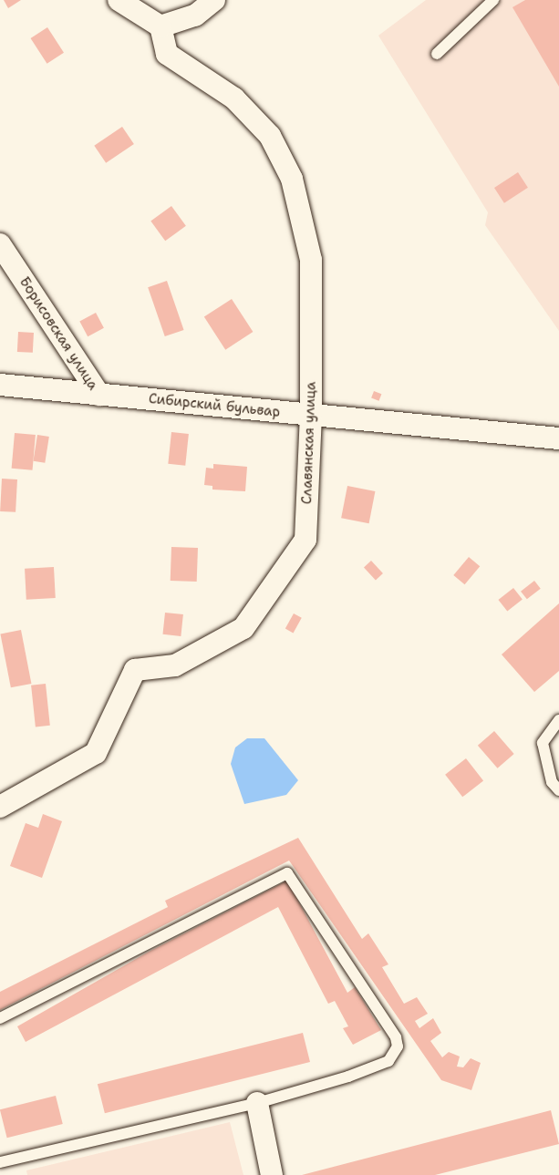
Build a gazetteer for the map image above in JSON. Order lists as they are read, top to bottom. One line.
{"streets":{"street":["Борисовская улица","Сибирский бульвар","Славянская улица"]},"crossings":[["Борисовская улица","Сибирский бульвар"],["Сибирский бульвар","Славянская улица"]]}
